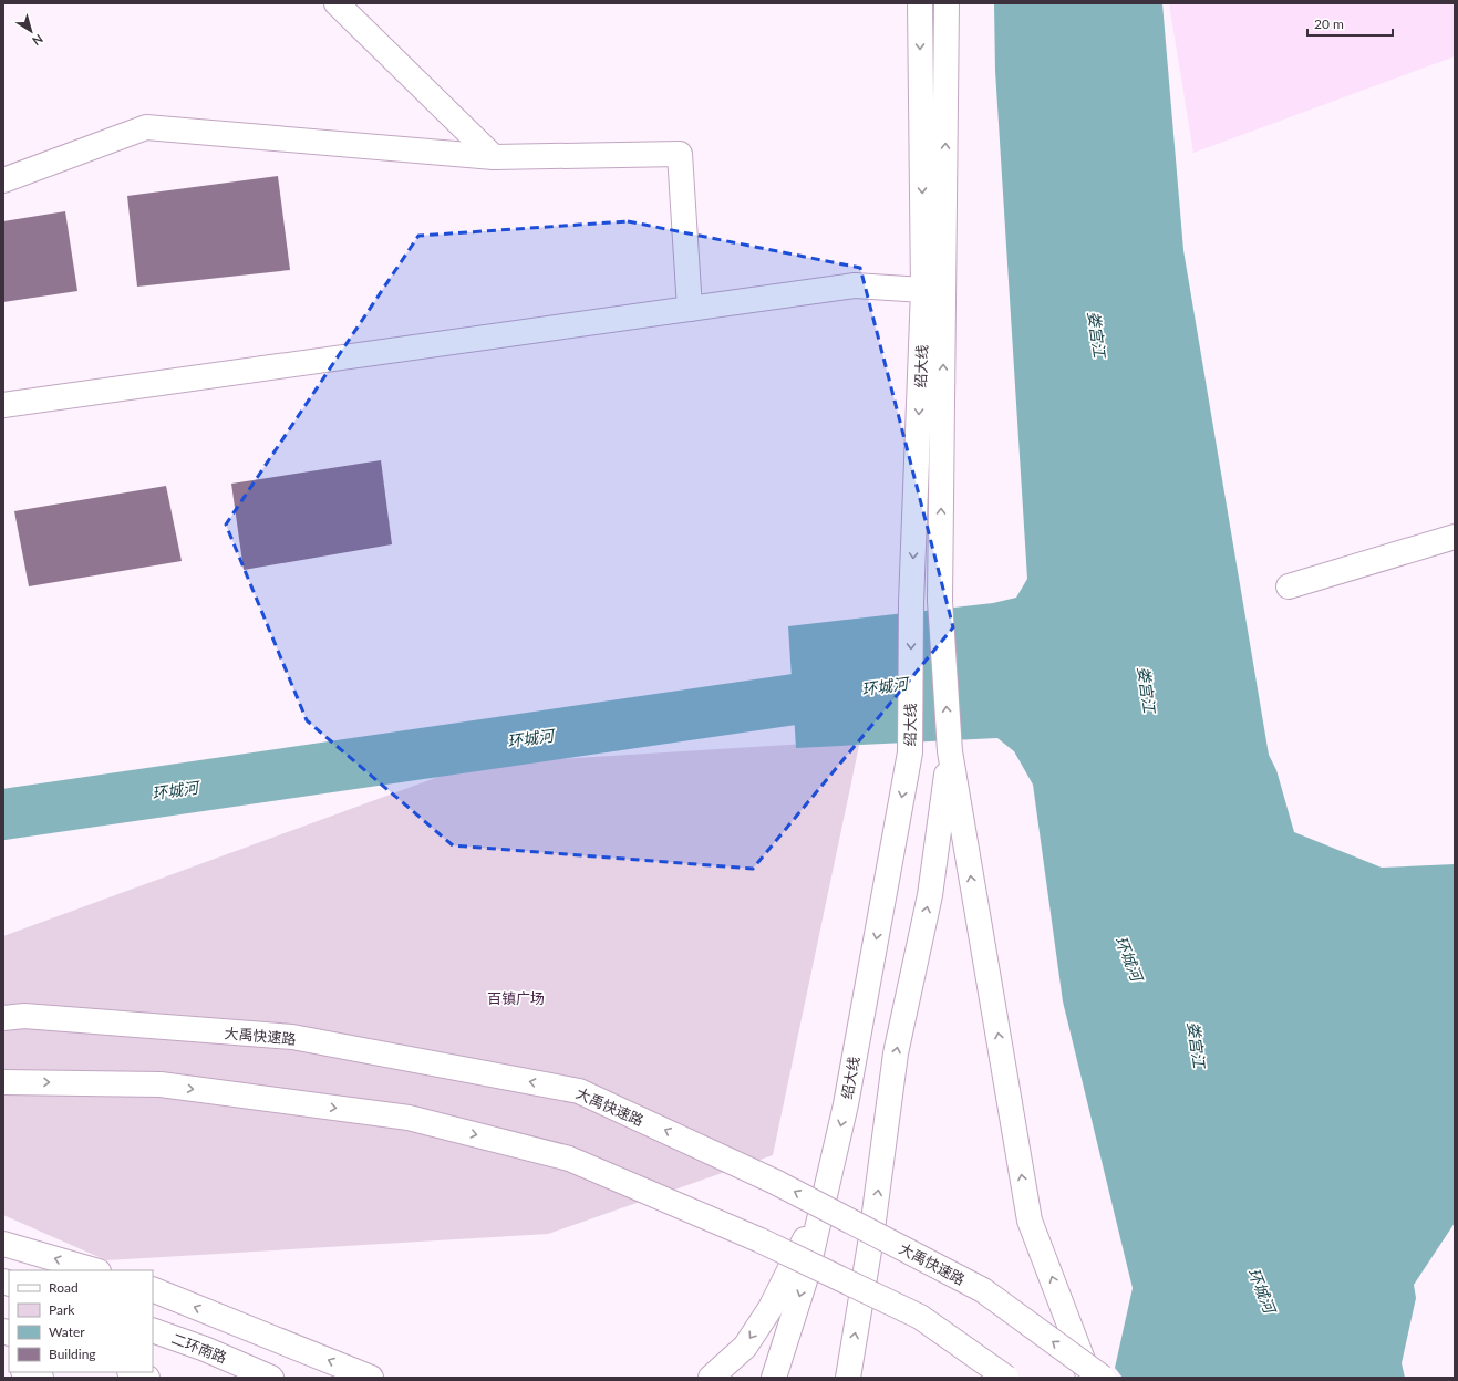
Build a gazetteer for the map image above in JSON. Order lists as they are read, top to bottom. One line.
{"streets":{"main road":["绍大线","大禹快速路","二环南路"]},"water":["娄宫江","环城河"],"parks":["百镇广场"],"legend":["Road","Park","Water","Building"],"scale_bar":"20 m","north":"bottom right"}
